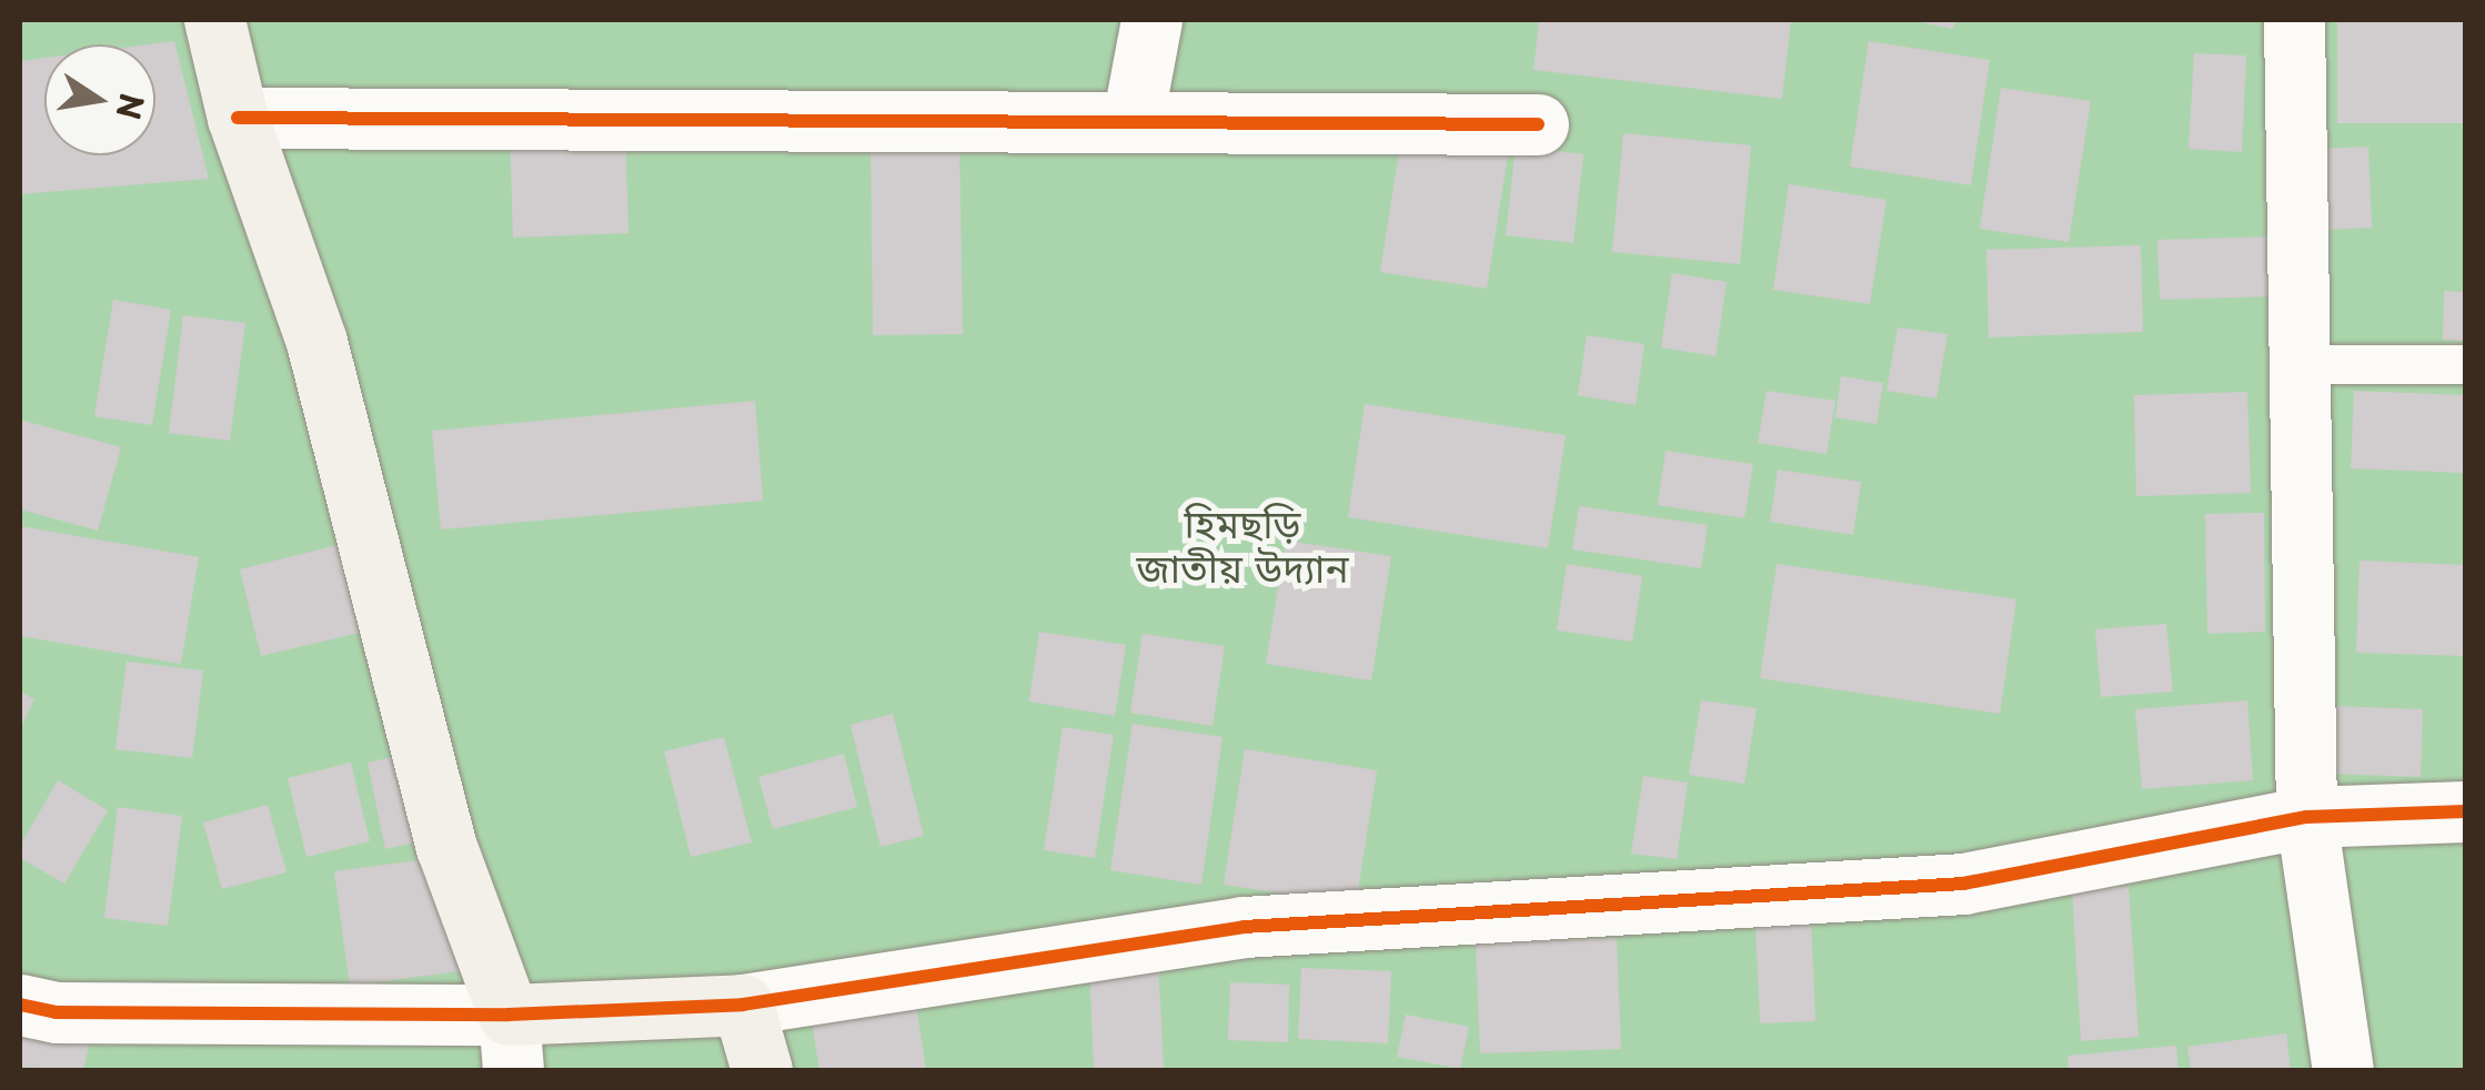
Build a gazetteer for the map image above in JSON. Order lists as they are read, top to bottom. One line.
{"parks":["হিমছড়ি জাতীয় উদ্যান"],"north":"right"}
